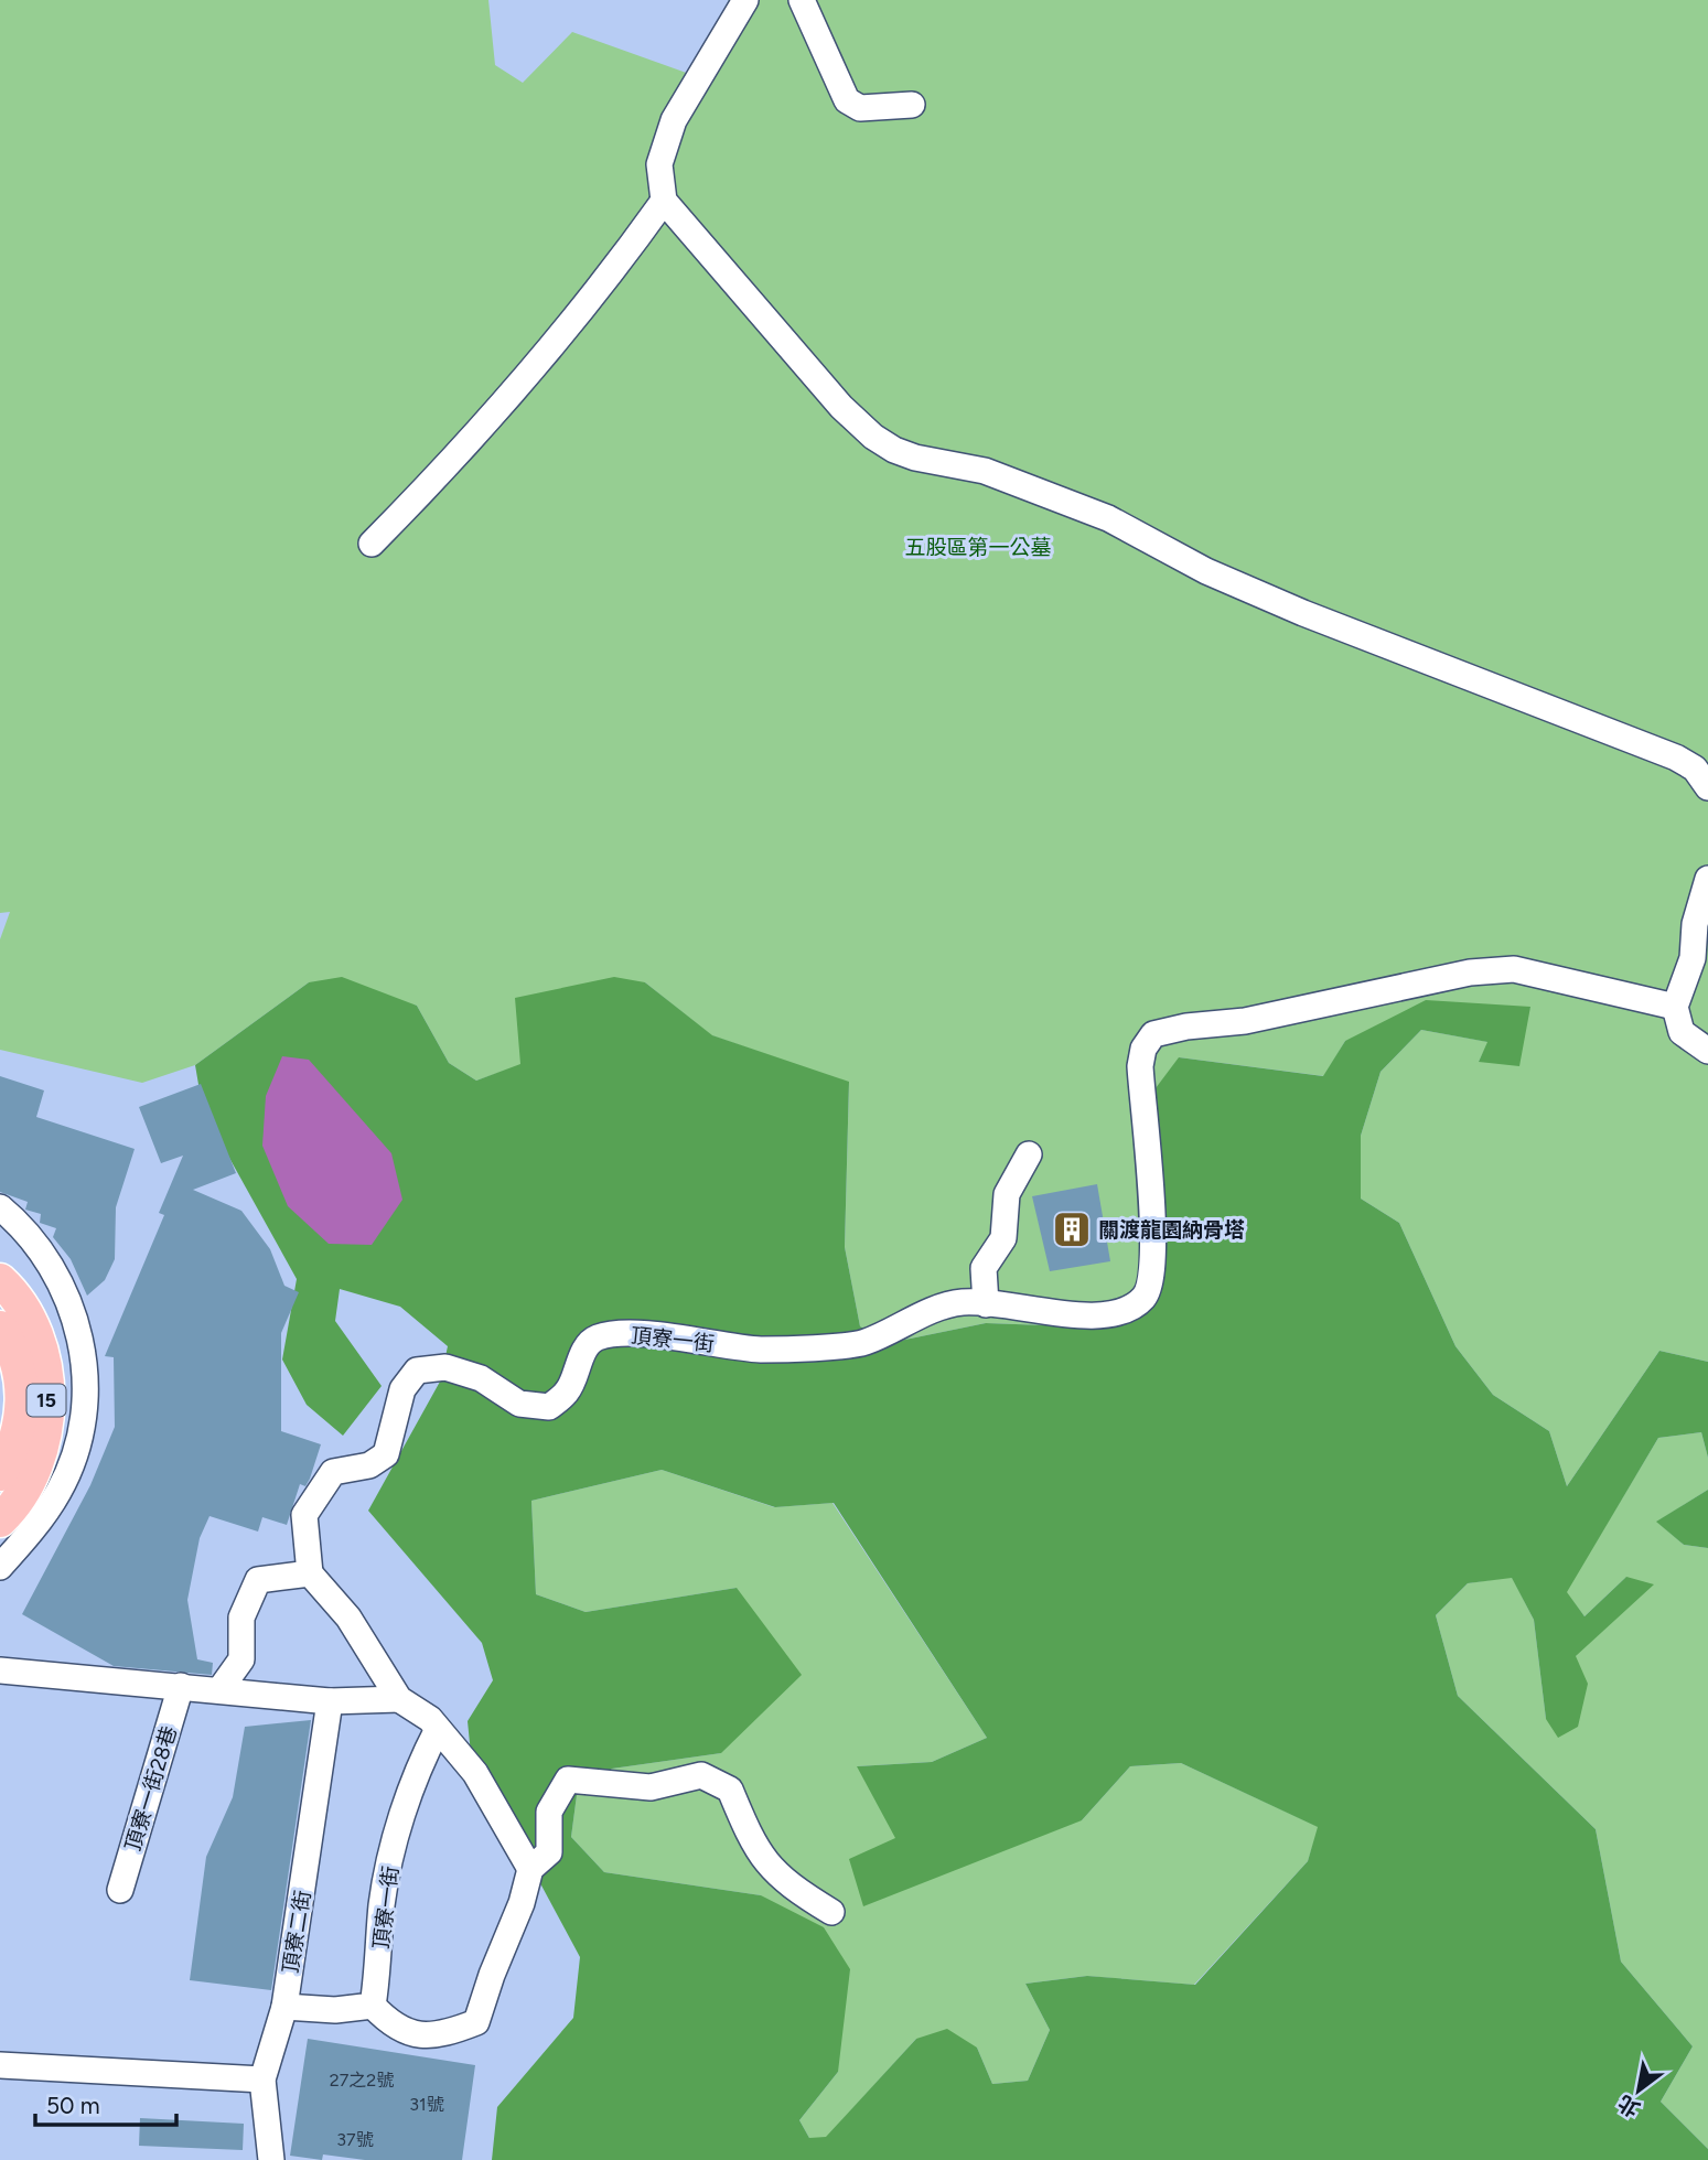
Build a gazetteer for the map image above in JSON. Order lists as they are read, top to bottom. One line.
{"streets":{"main road":["15"],"street":["頂寮一街","頂寮一街28巷","頂寮二街"]},"parks":["五股區第一公墓"],"places":{"building":["關渡龍園納骨塔"]},"house_numbers":["27之2號","31號","37號"],"scale_bar":"50 m","north":"bottom left"}
